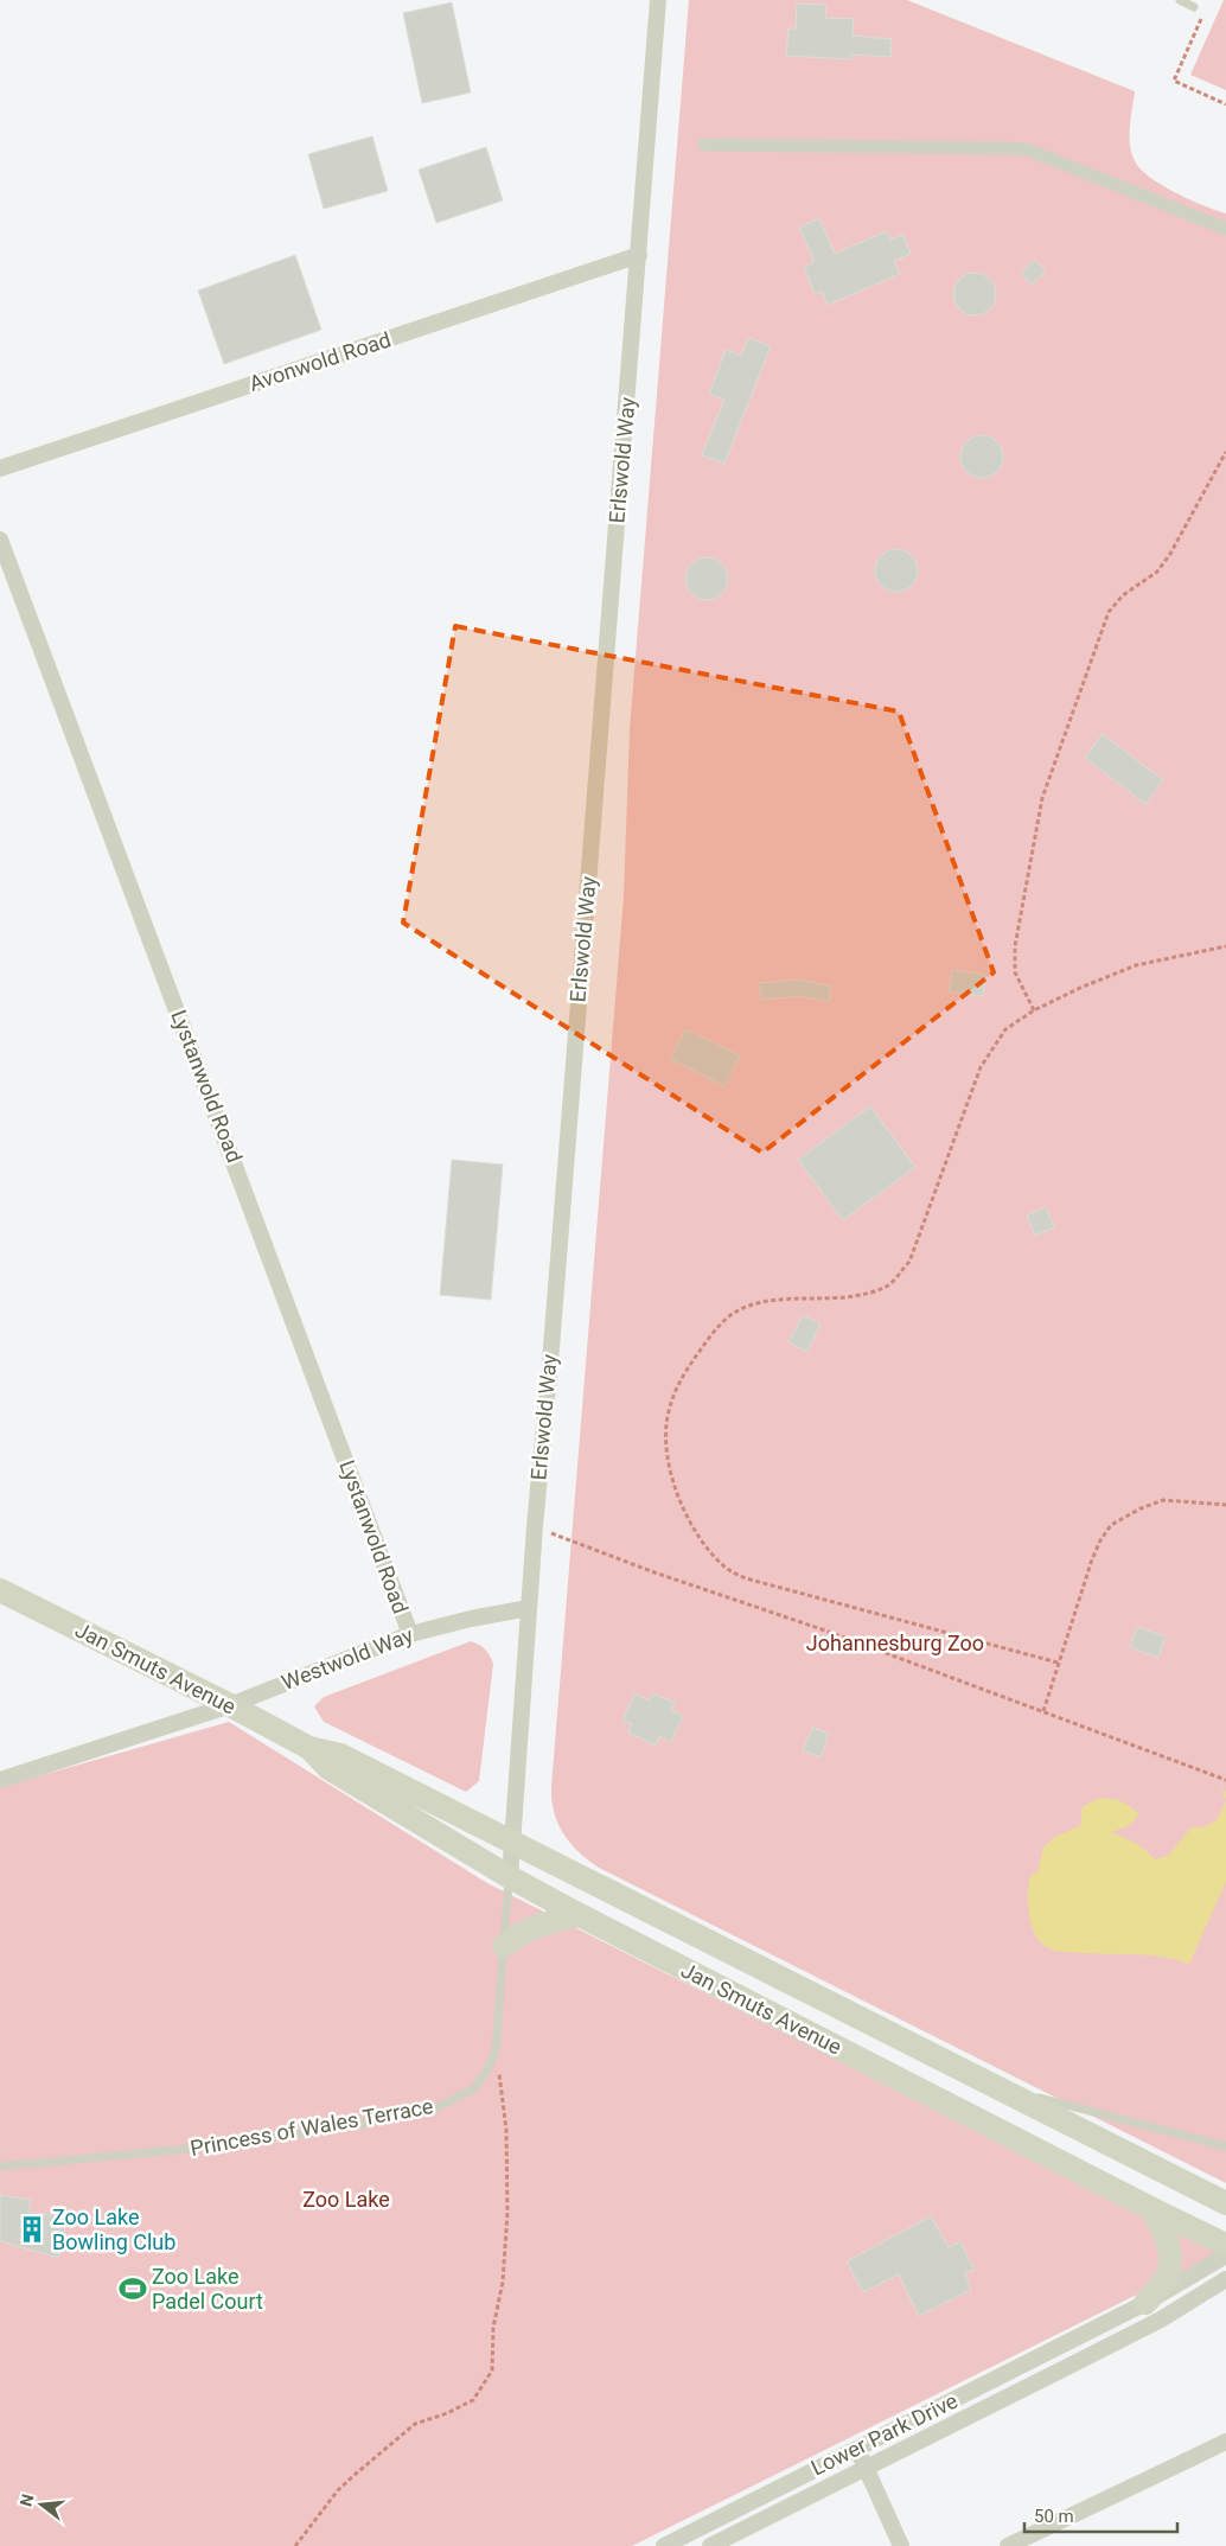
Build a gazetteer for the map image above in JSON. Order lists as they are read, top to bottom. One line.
{"streets":{"main road":["Jan Smuts Avenue"],"street":["Avonwold Road","Erlswold Way","Lystanwold Road","Westwold Way","Lower Park Drive"],"lane":["Princess of Wales Terrace"]},"crossings":[["Avonwold Road","Erlswold Way"],["Erlswold Way","Westwold Way"],["Erlswold Way","Jan Smuts Avenue"],["Erlswold Way","Princess of Wales Terrace"],["Lystanwold Road","Westwold Way"],["Westwold Way","Jan Smuts Avenue"],["Jan Smuts Avenue","Princess of Wales Terrace"]],"parks":["Johannesburg Zoo","Zoo Lake"],"places":{"building":["Zoo Lake Bowling Club"],"sports":["Zoo Lake Padel Court"]},"scale_bar":"50 m","north":"left"}
